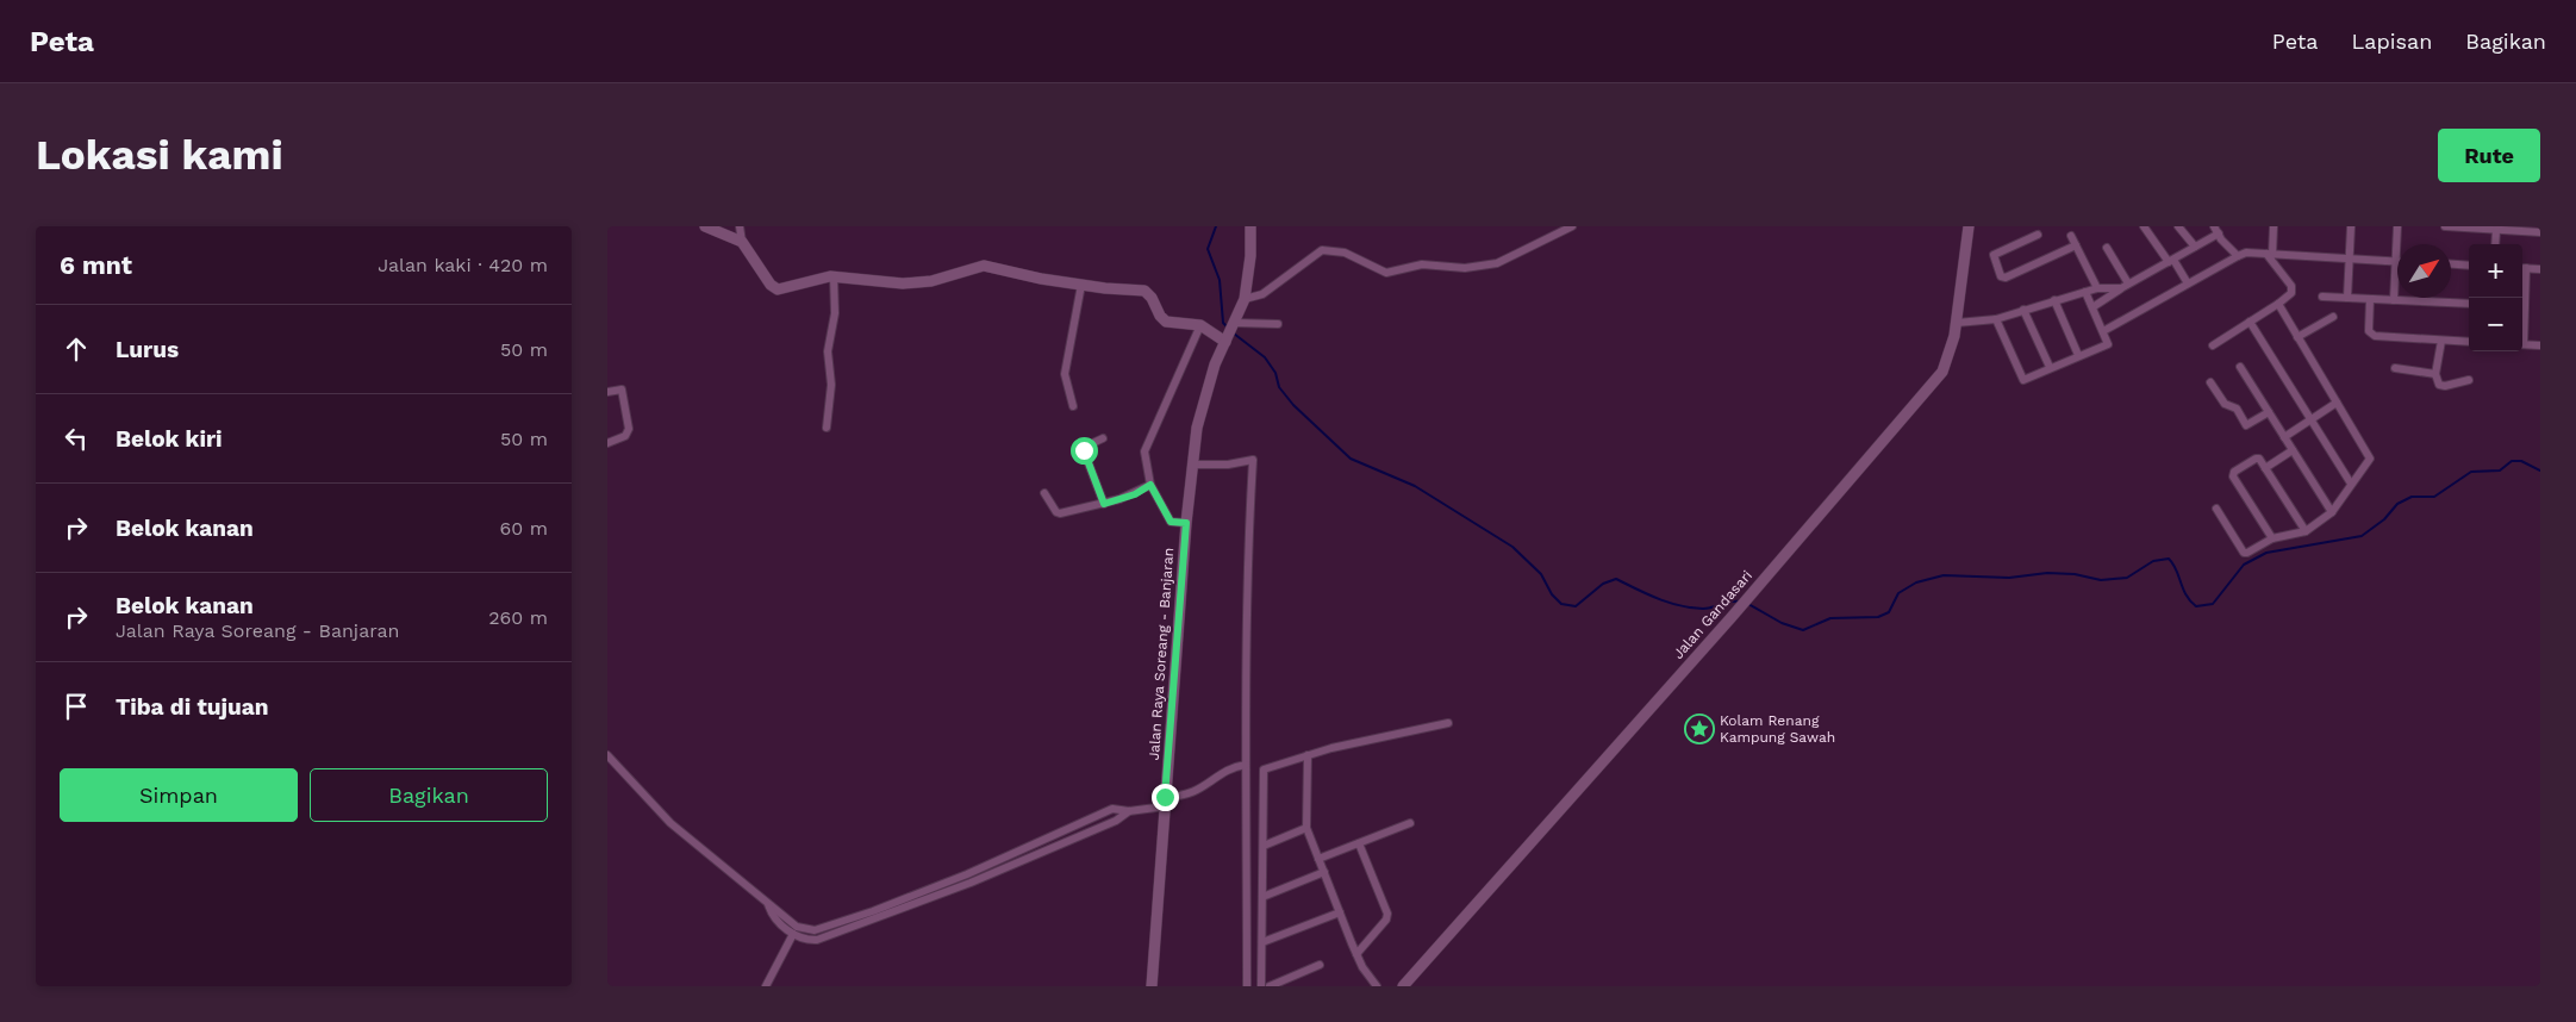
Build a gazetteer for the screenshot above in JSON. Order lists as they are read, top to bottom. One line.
{"streets":{"street":["Jalan Gandasari","Jalan Raya Soreang - Banjaran"]},"places":{"place":["Kolam Renang Kampung Sawah"]},"north":"top right","page":{"header":"Peta","nav":["Peta","Lapisan","Bagikan"],"buttons":["Rute",["Simpan","Bagikan"]],"title":"Lokasi kami","heading":["6 mnt","Jalan kaki · 420 m"],"map_buttons":["+","−"],"list":[["Lurus","50 m"],["Belok kiri","50 m"],["Belok kanan","60 m"],["Belok kanan","Jalan Raya Soreang - Banjaran","260 m"],"Tiba di tujuan"]}}
